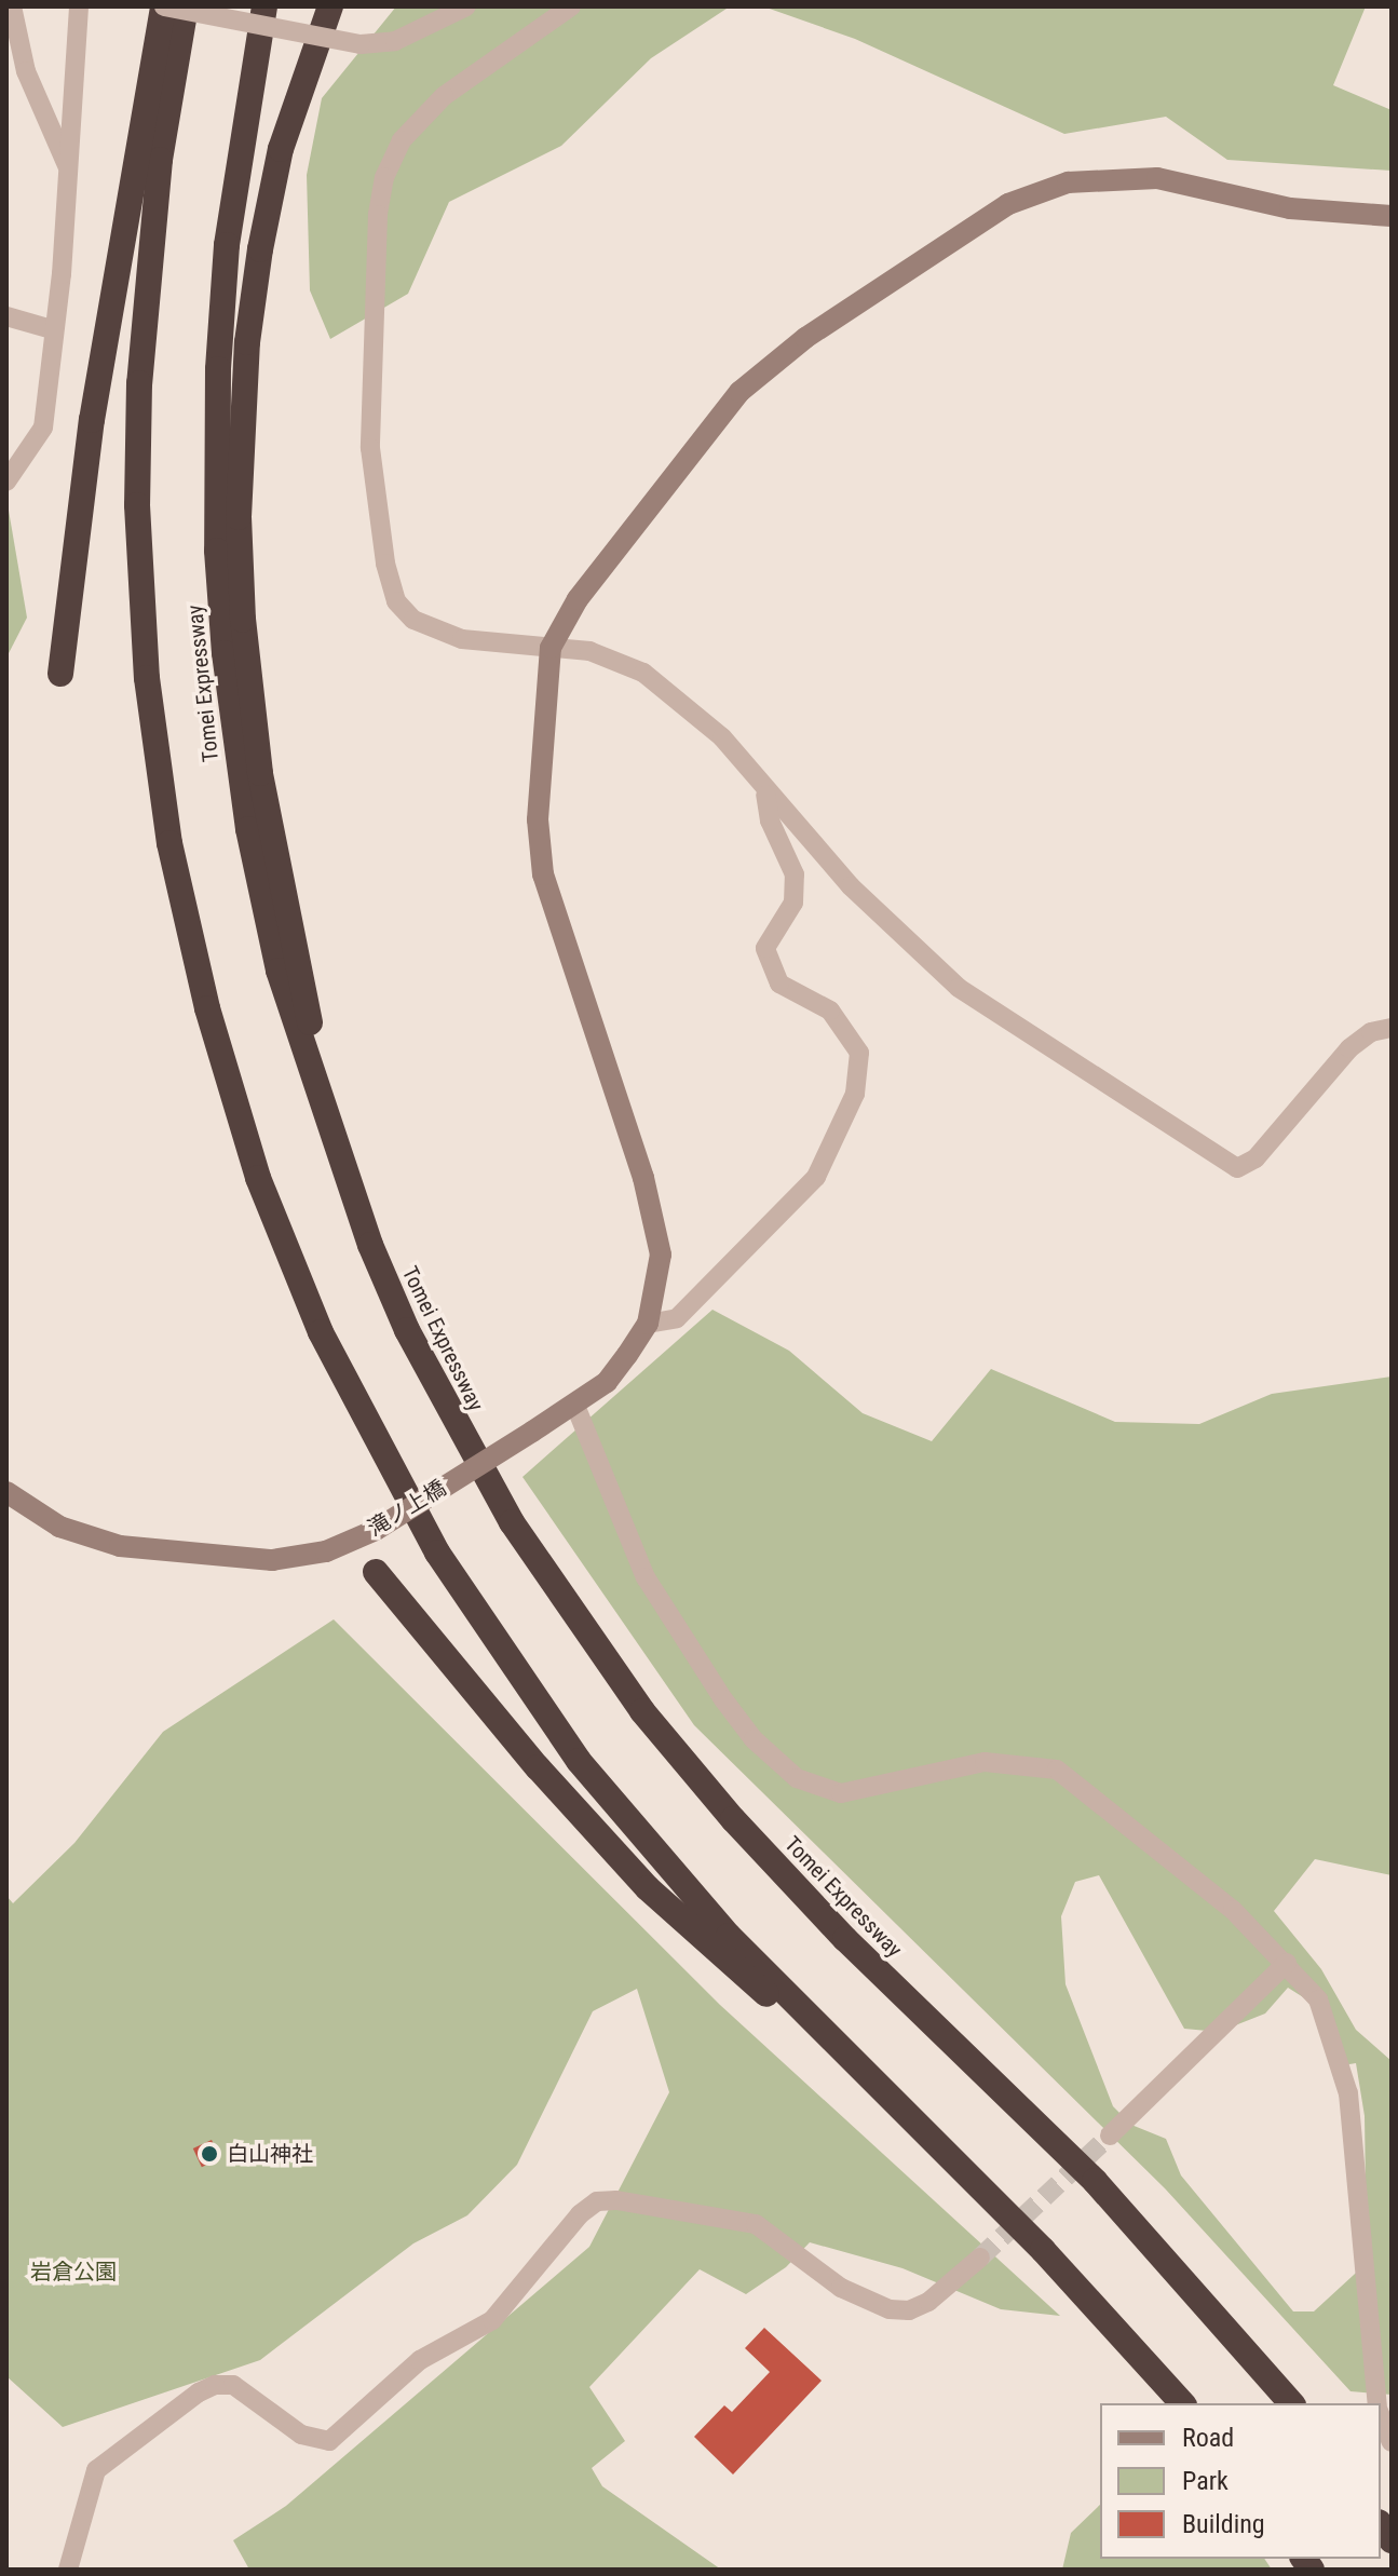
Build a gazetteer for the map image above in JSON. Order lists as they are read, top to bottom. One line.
{"streets":{"highway":["Tomei Expressway"],"street":["滝ノ上橋"]},"parks":["岩倉公園"],"places":["白山神社"],"legend":["Road","Park","Building"]}
